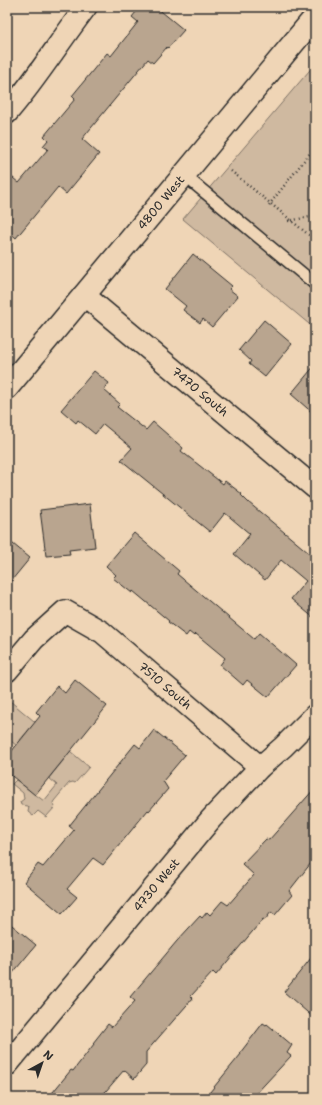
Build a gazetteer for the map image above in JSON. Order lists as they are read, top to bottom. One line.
{"streets":{"main road":["4800 West"],"street":["7470 South","7510 South","4730 West"]},"crossings":[["4800 West","7470 South"],["7510 South","4730 West"]],"north":"top right"}
